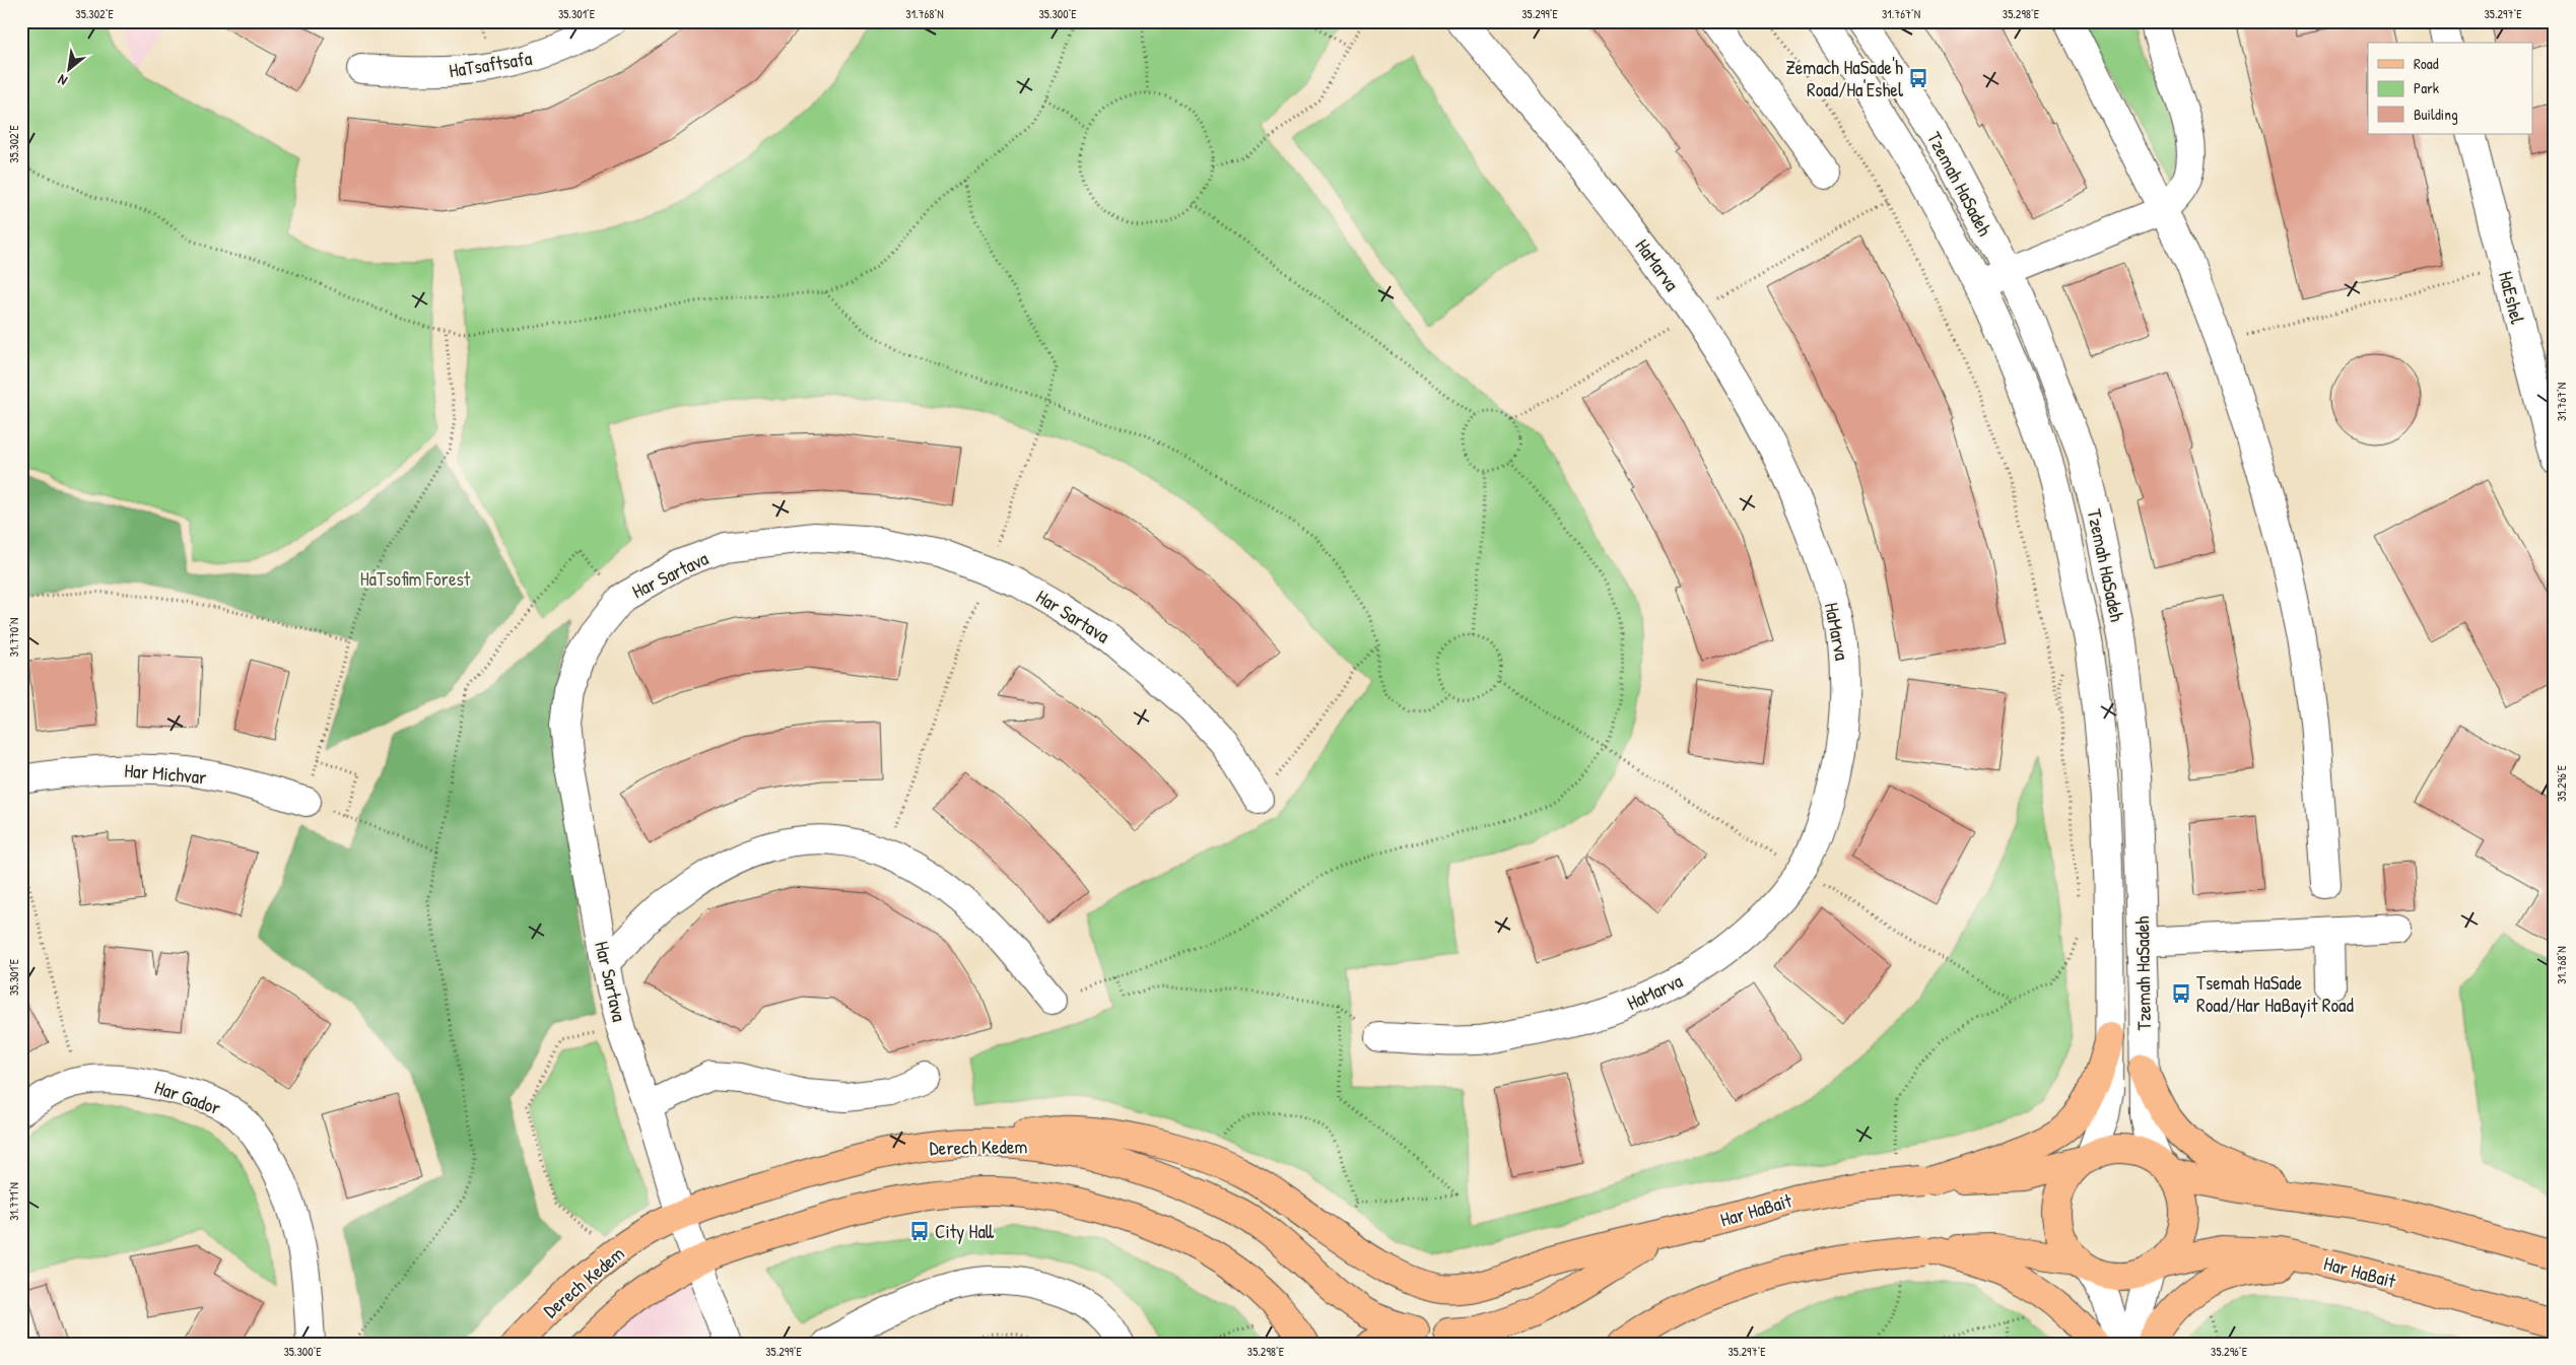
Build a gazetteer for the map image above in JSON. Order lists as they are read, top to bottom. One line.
{"streets":{"main road":["Derech Kedem","Har HaBait"],"street":["HaTsaftsafa","Tzemah HaSadeh","HaMarva","HaEshel","Har Sartava","Har Michvar","Har Gador"]},"crossings":[["Tzemah HaSadeh","Har HaBait"],["Har Sartava","Derech Kedem"]],"parks":["HaTsofim Forest"],"places":{"bus stop":["Zemach HaSade'h Road/Ha'Eshel","Tsemah HaSade Road/Har HaBayit Road","City Hall"]},"legend":["Road","Park","Building"],"north":"bottom left","coordinates":["35.302°E","35.301°E","31.768°N","35.300°E","35.299°E","31.767°N","35.298°E","35.297°E","31.770°N","35.296°E","31.771°N"]}
